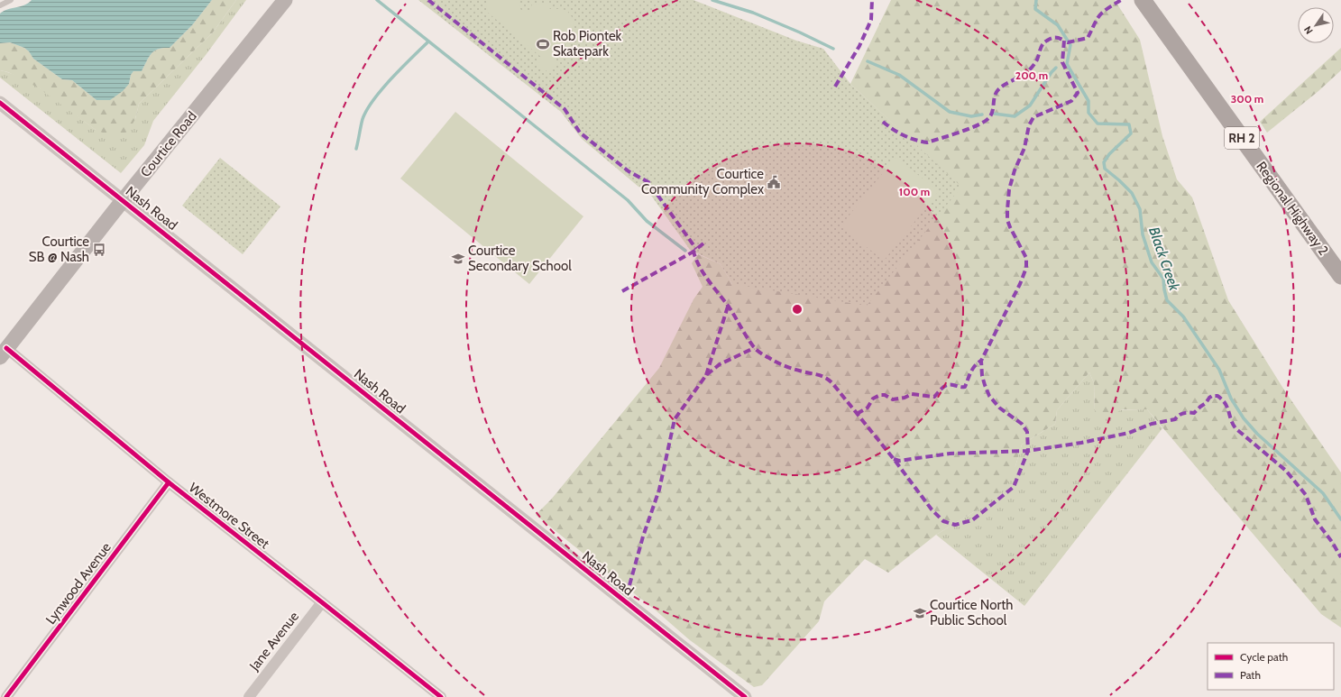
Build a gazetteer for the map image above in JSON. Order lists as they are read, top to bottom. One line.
{"streets":{"main road":["RH 2","Courtice Road","Regional Highway 2"],"street":["Nash Road","Westmore Street","Lynwood Avenue","Jane Avenue"]},"crossings":[["Courtice Road","Nash Road"],["Courtice Road","Westmore Street"],["Westmore Street","Lynwood Avenue"],["Westmore Street","Jane Avenue"]],"water":["Black Creek"],"places":{"sports":["Rob Piontek Skatepark"],"public building":["Courtice Community Complex"],"bus stop":["Courtice SB @ Nash"],"school or university":["Courtice Secondary School","Courtice North Public School"]},"legend":["Cycle path","Path"],"north":"bottom left","rings":["200 m","300 m","100 m"]}
